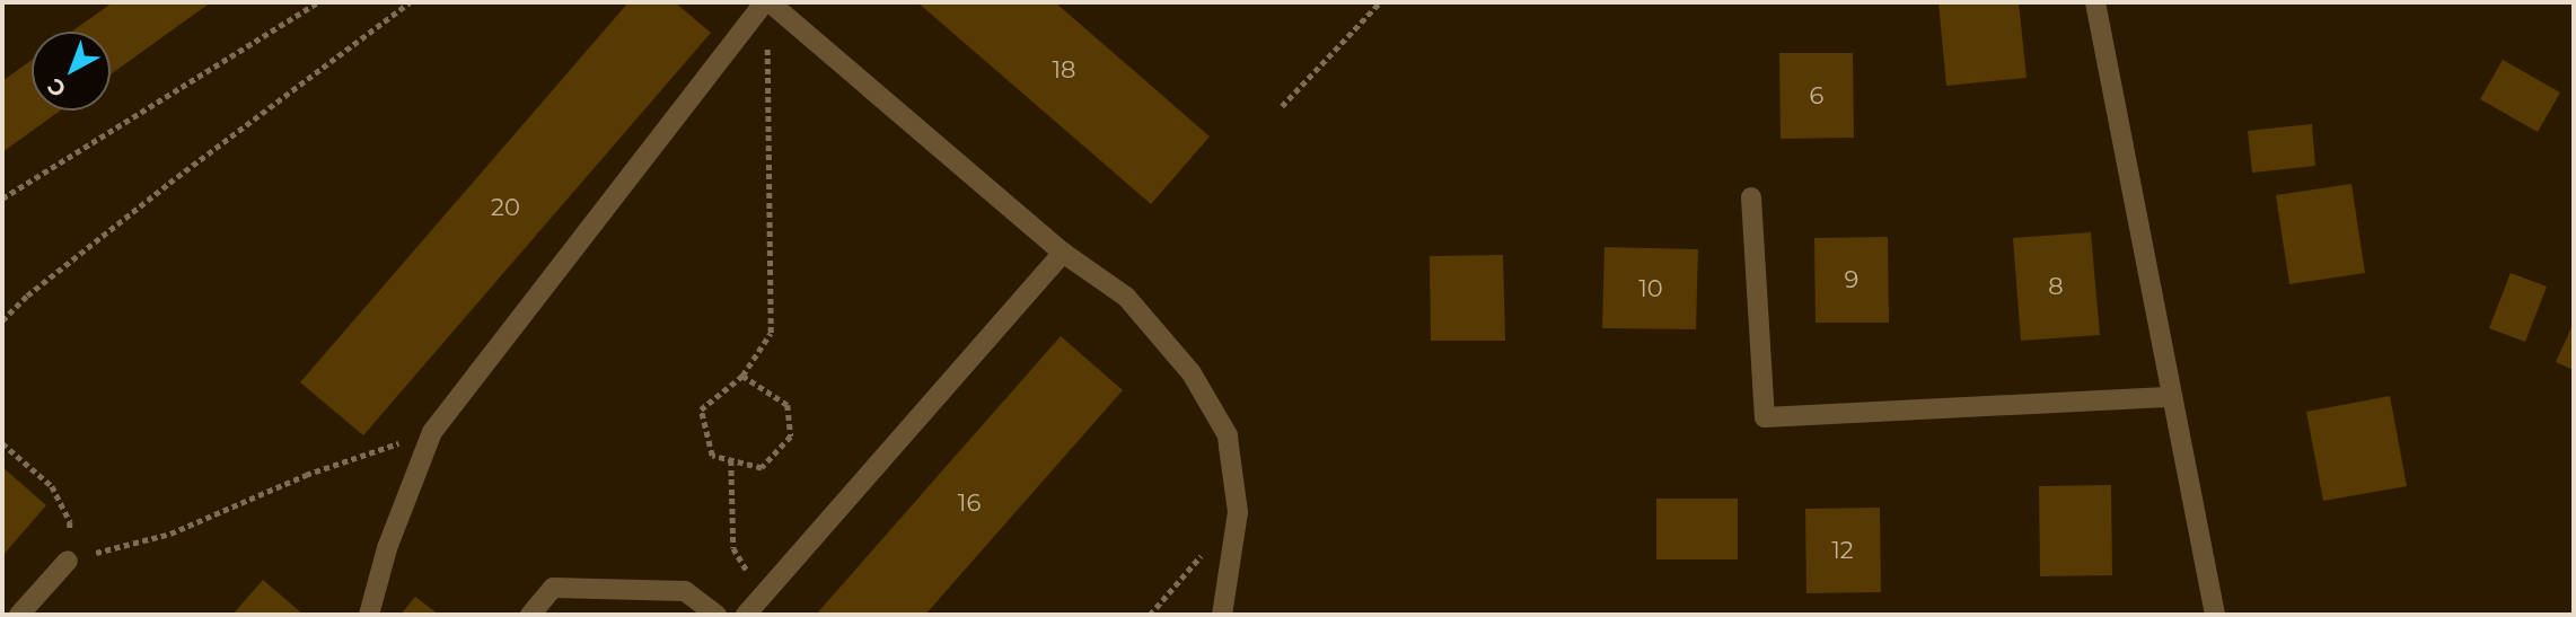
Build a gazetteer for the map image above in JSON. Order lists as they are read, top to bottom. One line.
{"house_numbers":["18","6","20","9","8","10","16","12"],"north":"bottom left"}
